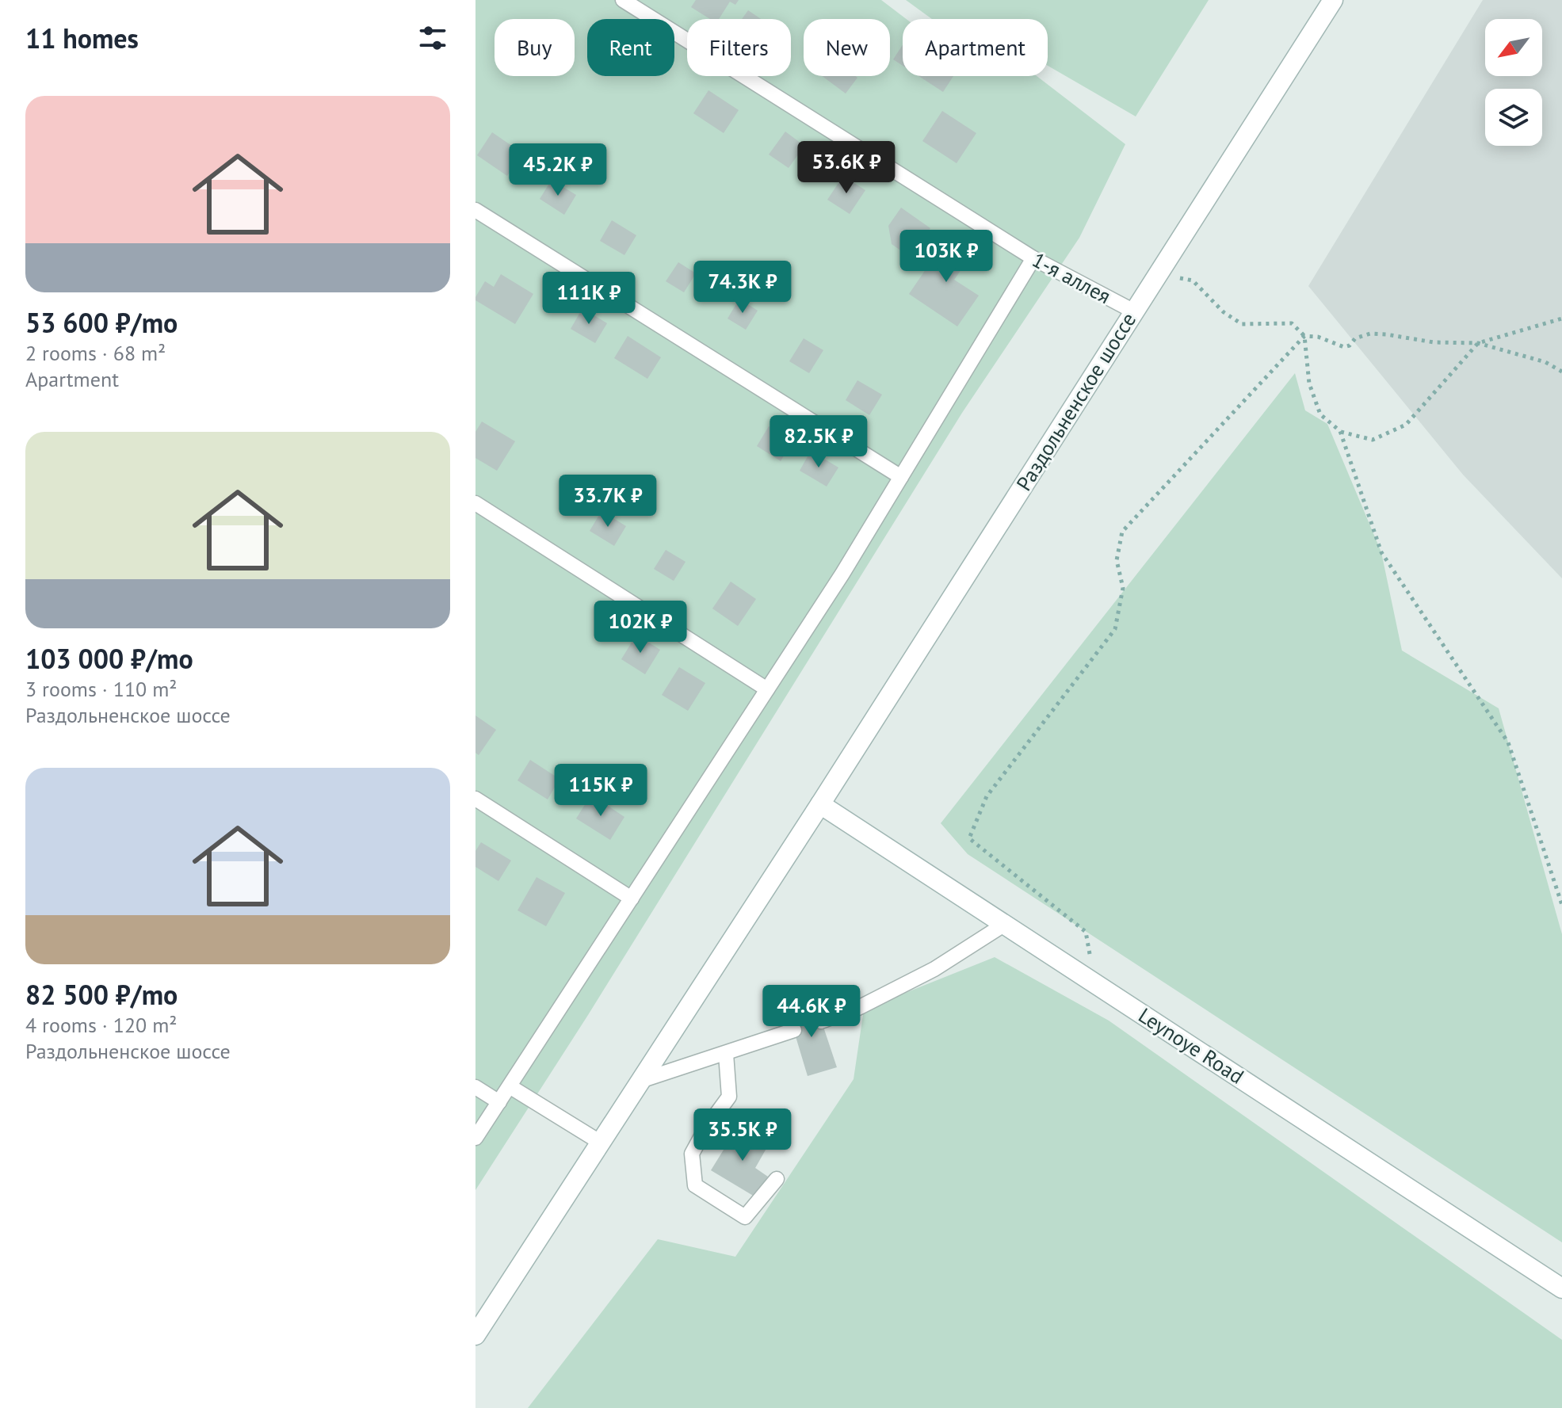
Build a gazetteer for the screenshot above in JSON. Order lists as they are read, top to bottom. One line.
{"streets":{"main road":["Раздольненское шоссе","Leynoye Road"],"lane":["1-я аллея"]},"crossings":[["1-я аллея","Раздольненское шоссе"],["Раздольненское шоссе","Leynoye Road"]],"north":"bottom left","page":{"heading":"11 homes","chip":["Buy","Rent","Filters","New","Apartment"],"list":[{"name":"53 600 ₽/mo","note":"2 rooms · 68 m² · Apartment"},{"name":"103 000 ₽/mo","note":"3 rooms · 110 m² · Раздольненское шоссе"},{"name":"82 500 ₽/mo","note":"4 rooms · 120 m² · Раздольненское шоссе"}],"price":["53.6K ₽","45.2K ₽","103K ₽","74.3K ₽","111K ₽","82.5K ₽","33.7K ₽","102K ₽","115K ₽","44.6K ₽","35.5K ₽"]}}
